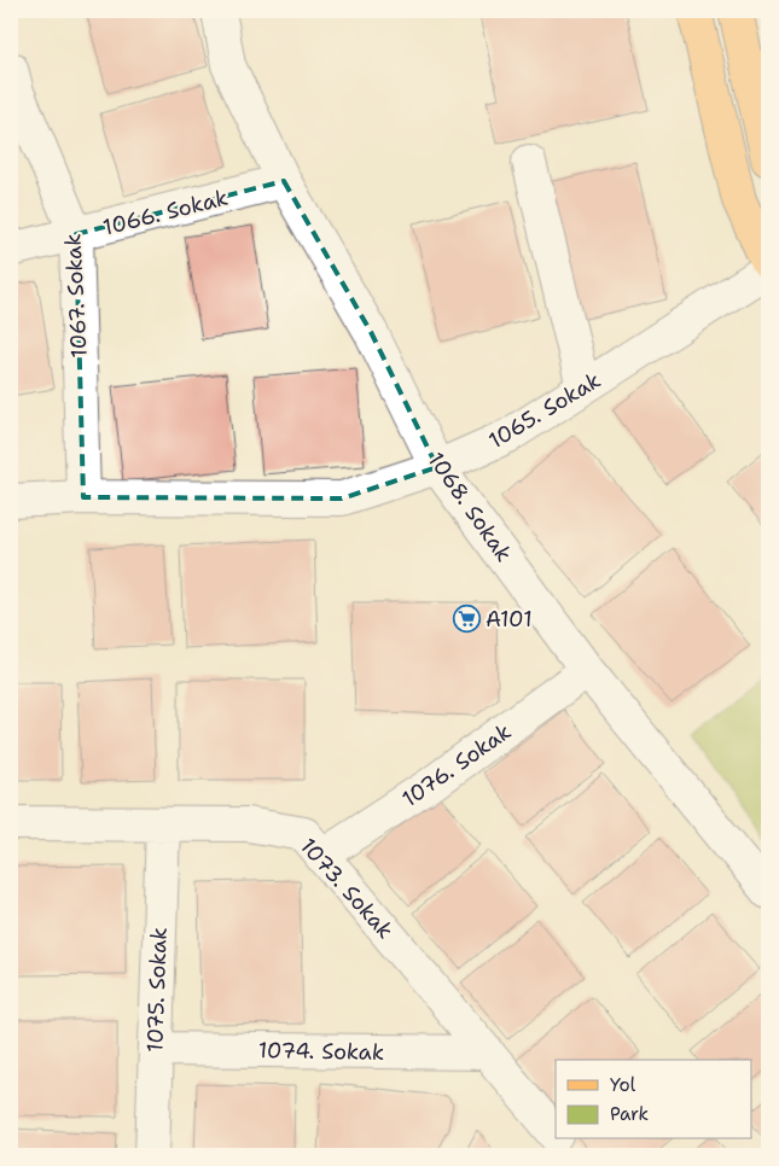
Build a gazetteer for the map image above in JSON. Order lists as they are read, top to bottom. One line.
{"streets":{"street":["1066. Sokak","1067. Sokak","1065. Sokak","1068. Sokak","1076. Sokak","1073. Sokak","1075. Sokak","1074. Sokak"]},"crossings":[["1066. Sokak","1067. Sokak"],["1066. Sokak","1068. Sokak"],["1067. Sokak","1065. Sokak"],["1065. Sokak","1068. Sokak"],["1068. Sokak","1076. Sokak"],["1076. Sokak","1073. Sokak"],["1073. Sokak","1075. Sokak"],["1073. Sokak","1074. Sokak"],["1075. Sokak","1074. Sokak"]],"places":{"supermarket":["A101"]},"legend":["Yol","Park"]}
